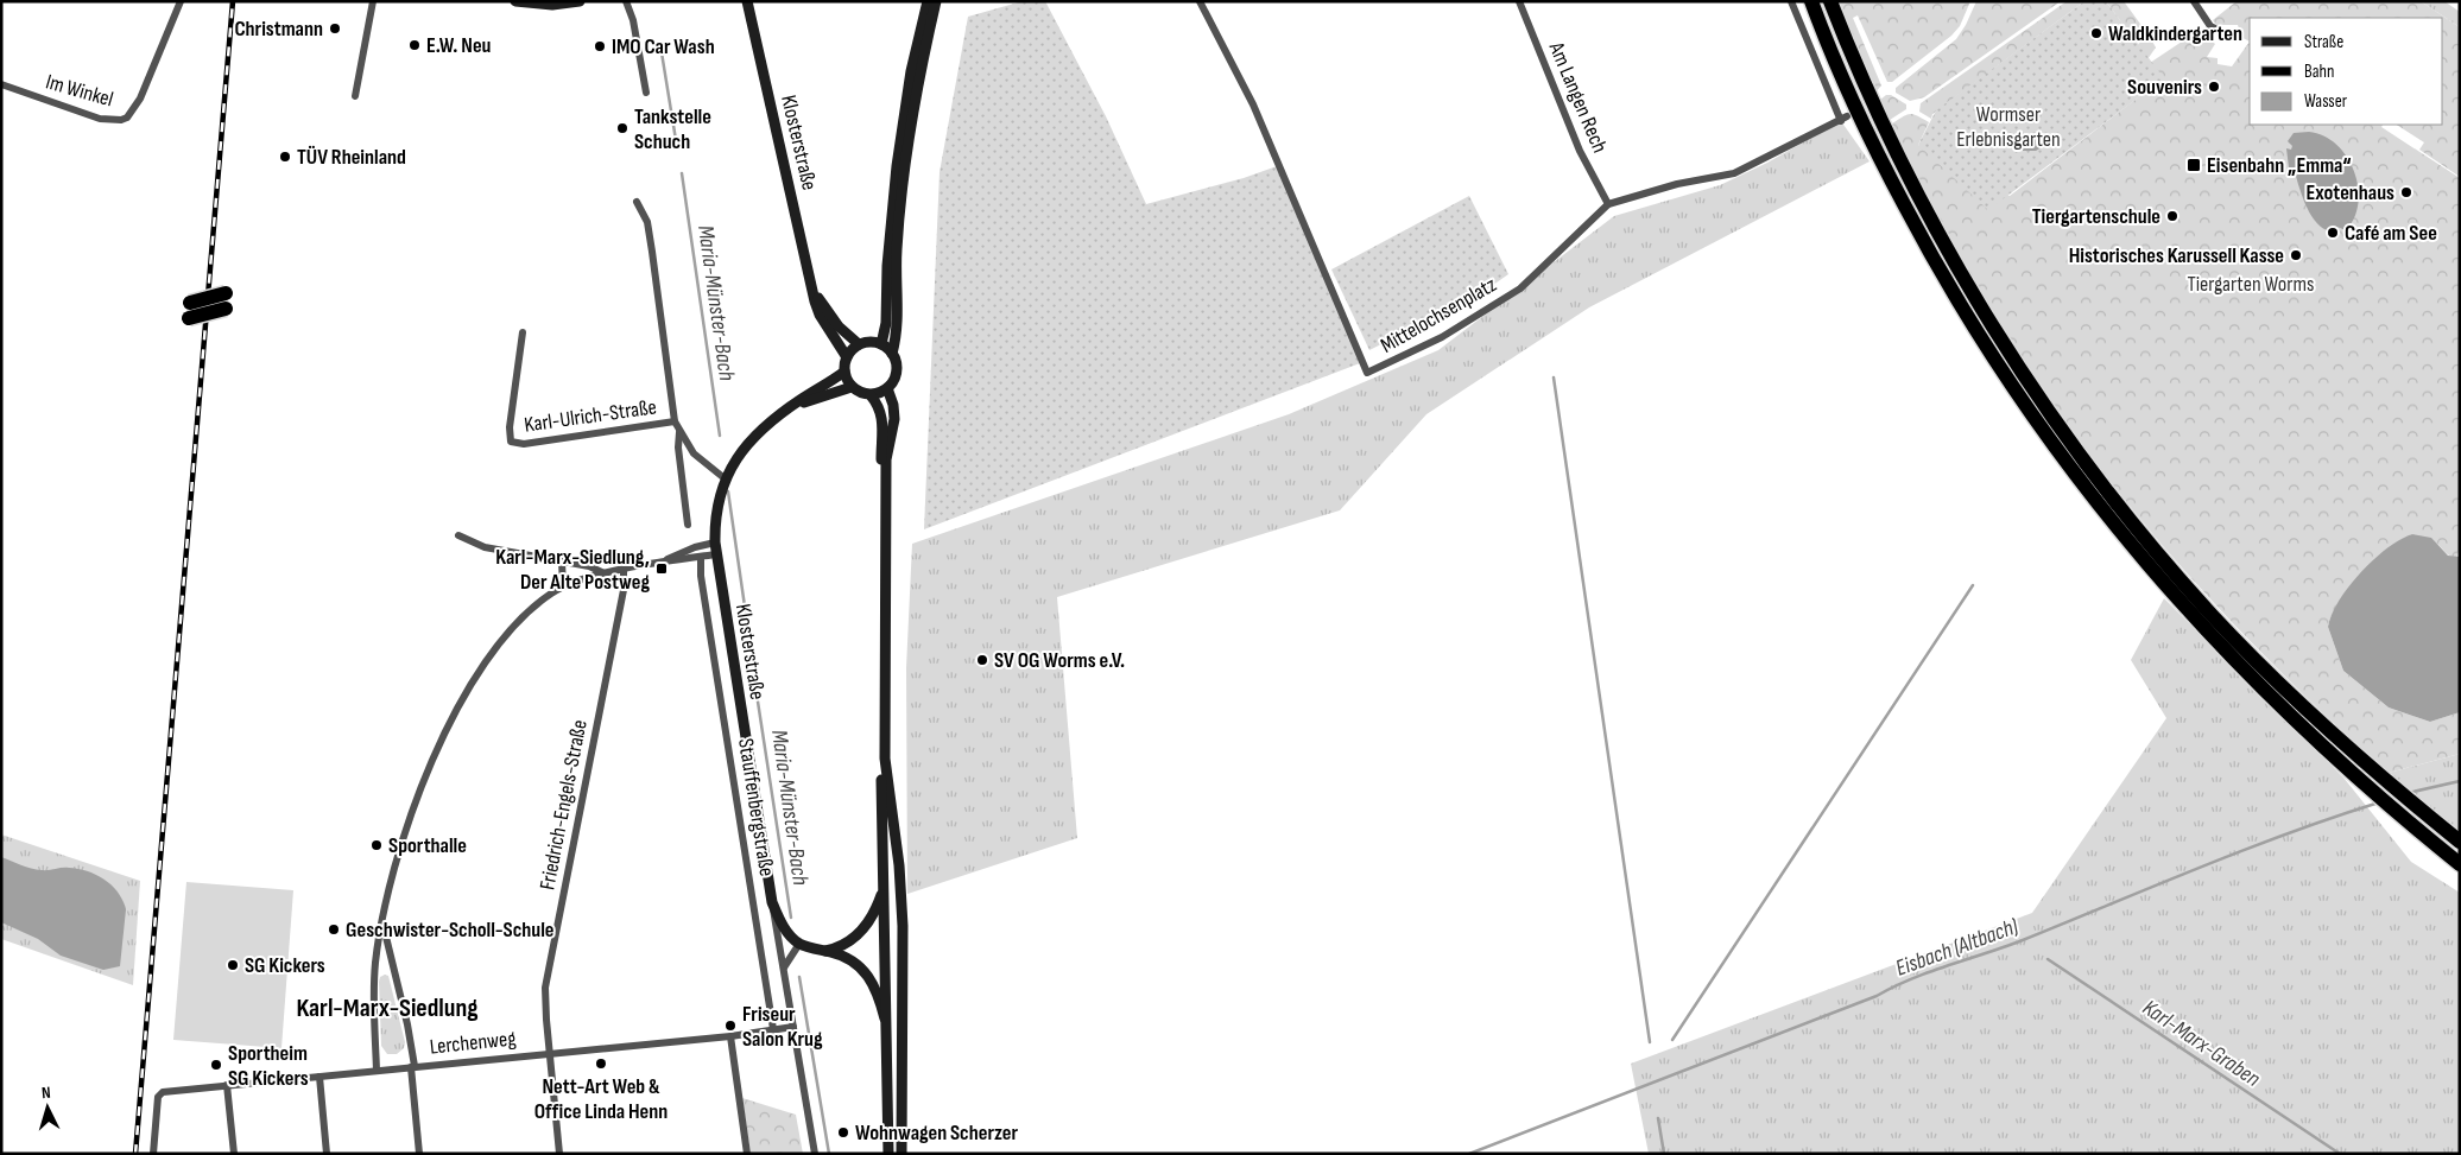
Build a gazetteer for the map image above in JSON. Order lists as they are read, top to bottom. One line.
{"streets":{"main road":["Klosterstraße"],"street":["Im Winkel","Am Langen Rech","Mittelochsenplatz","Karl-Ulrich-Straße","Friedrich-Engels-Straße","Stauffenbergstraße","Lerchenweg"]},"crossings":[["Am Langen Rech","Mittelochsenplatz"],["Klosterstraße","Lerchenweg"],["Friedrich-Engels-Straße","Lerchenweg"],["Stauffenbergstraße","Lerchenweg"]],"districts":["Karl-Marx-Siedlung"],"water":["Maria-Münster-Bach","Eisbach (Altbach)","Karl-Marx-Graben"],"parks":["Wormser Erlebnisgarten","Tiergarten Worms"],"places":{"other":["Christmann","Waldkindergarten","E.W. Neu","IMO Car Wash","Souvenirs","Tankstelle Schuch","TÜV Rheinland","Exotenhaus","Tiergartenschule","Café am See","Historisches Karussell Kasse","SV OG Worms e.V.","Sporthalle","Geschwister-Scholl-Schule","SG Kickers","Friseur Salon Krug","Nett-Art Web & Office Linda Henn","Sportheim SG Kickers","Wohnwagen Scherzer"],"transit":["Eisenbahn „Emma“","Karl-Marx-Siedlung, Der Alte Postweg"]},"legend":["Straße","Bahn","Wasser"],"north":"top"}
